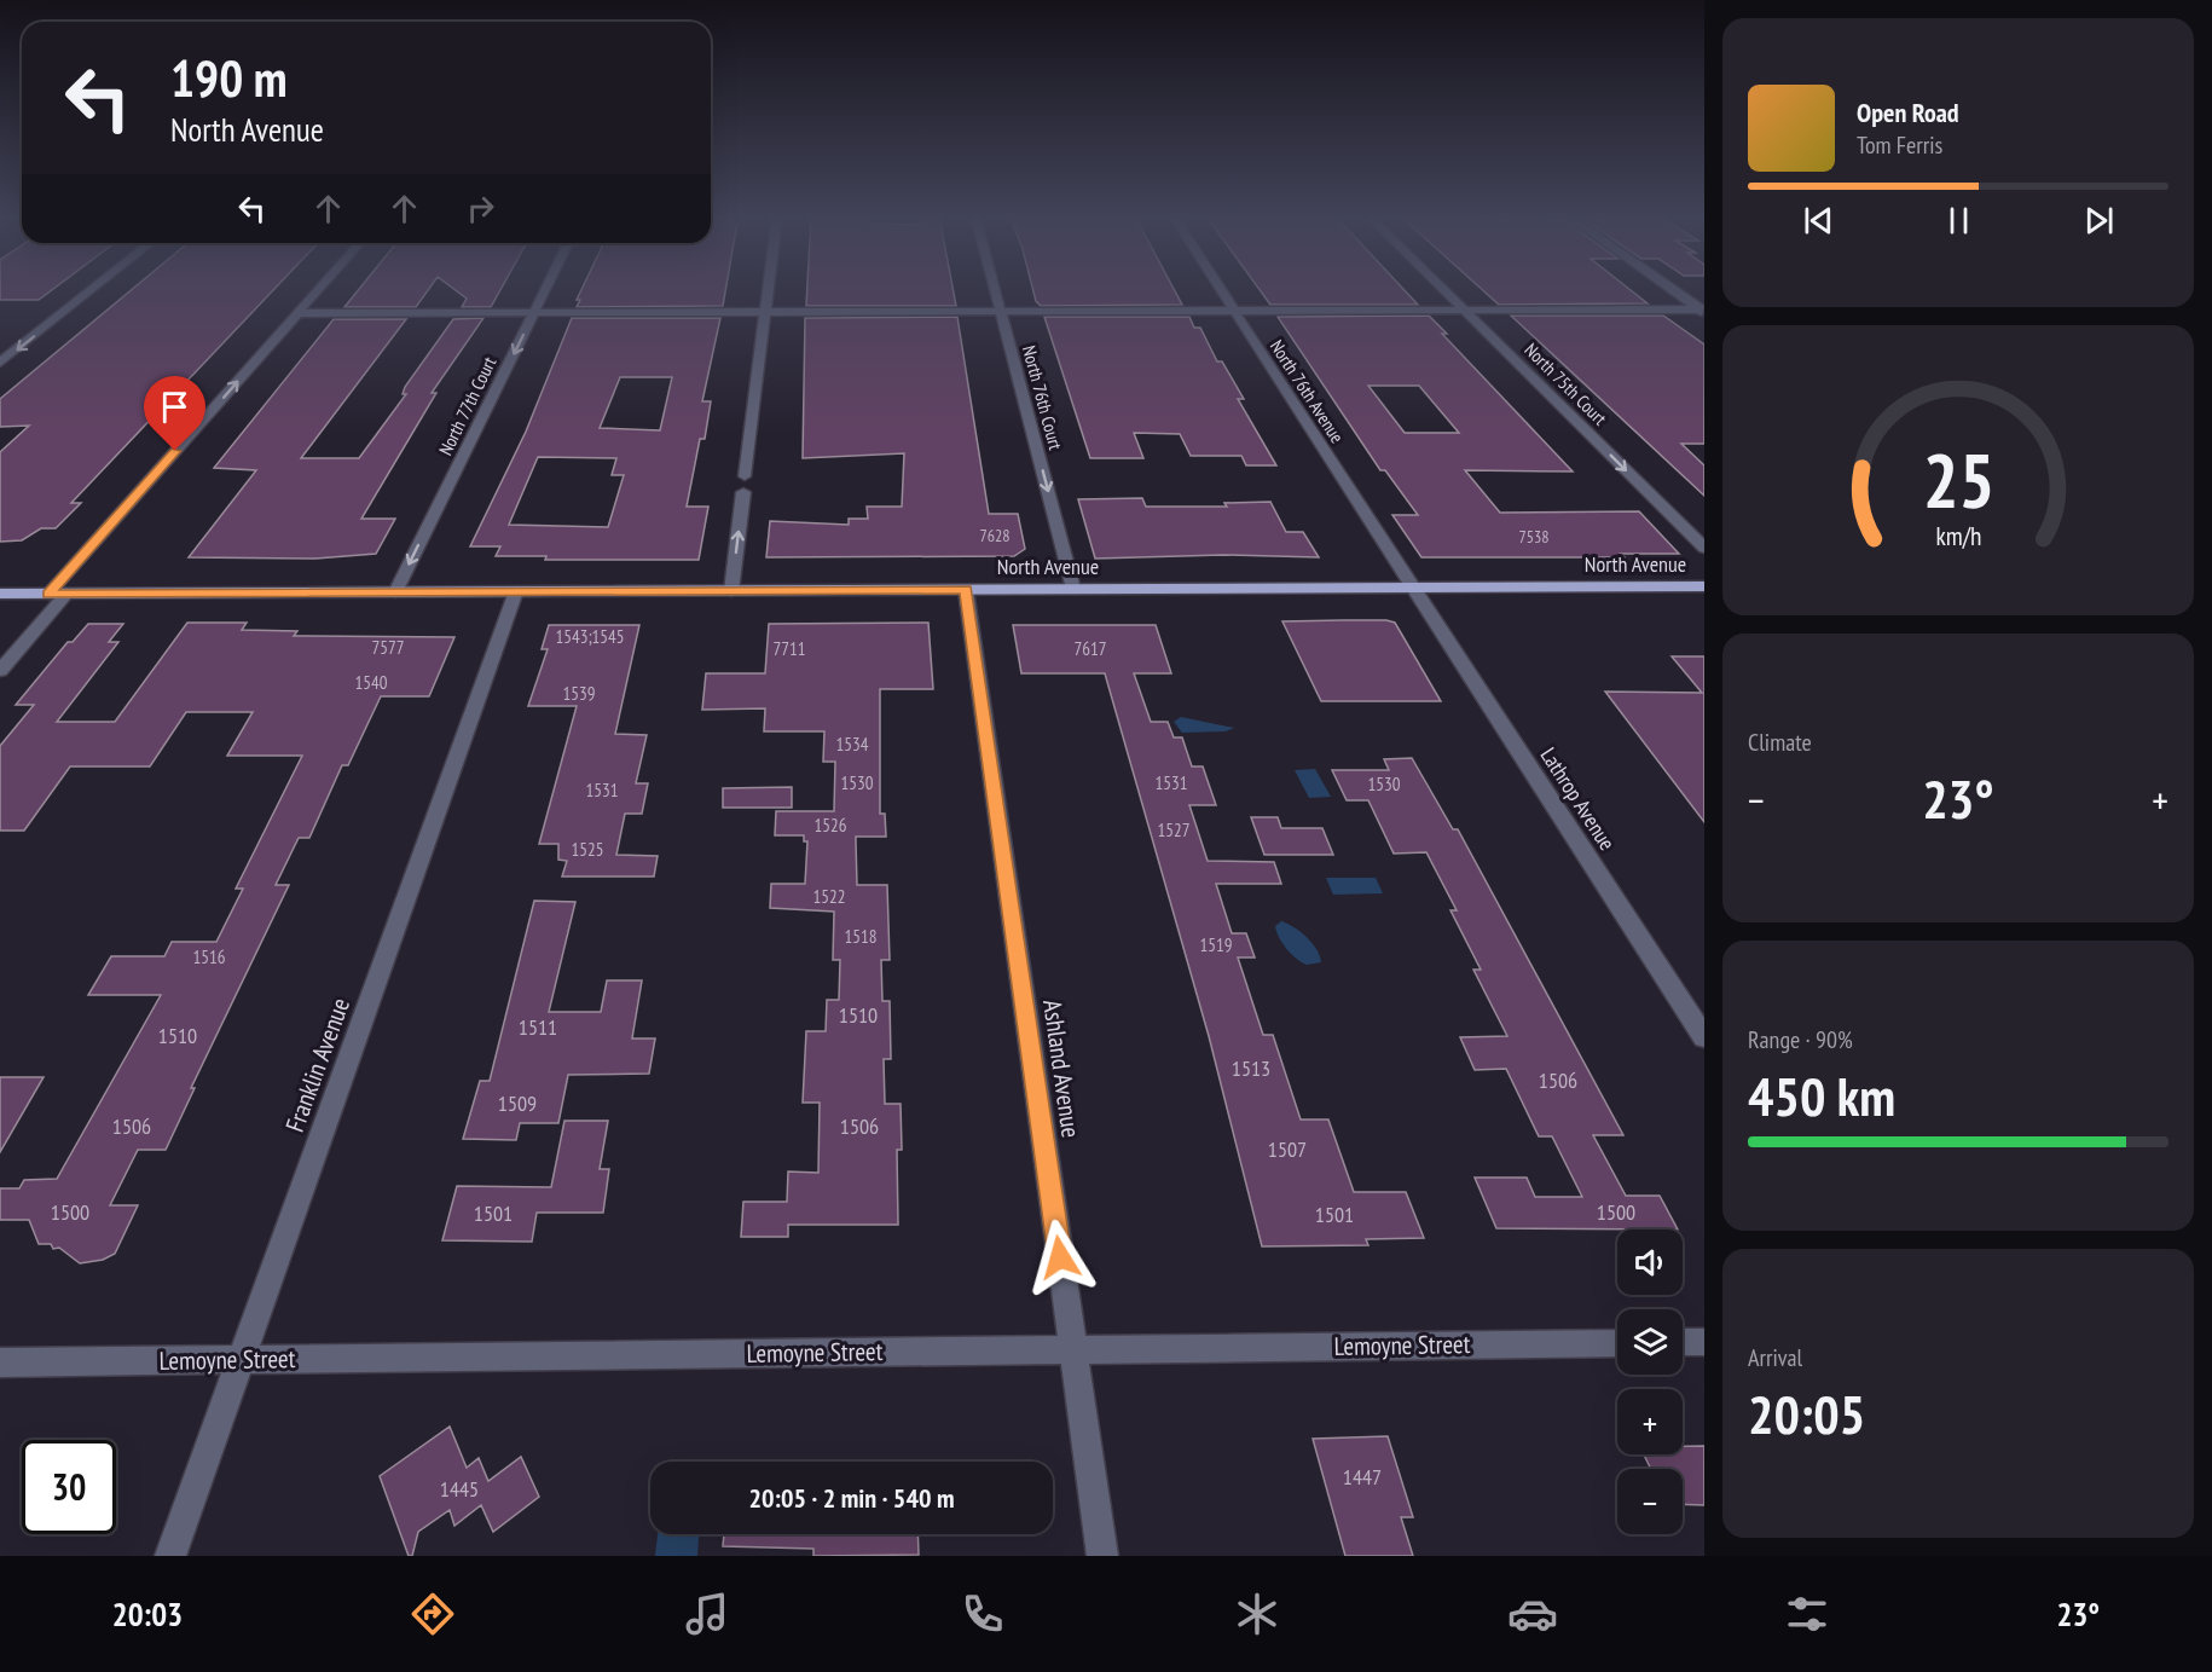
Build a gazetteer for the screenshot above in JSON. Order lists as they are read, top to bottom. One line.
{"streets":{"main road":["North Avenue"],"street":["North 75th Court","North 76th Avenue","North 76th Court","North 77th Court","Lathrop Avenue","Franklin Avenue","Ashland Avenue","Lemoyne Street"]},"crossings":[["North 76th Avenue","North Avenue"],["North 76th Avenue","Lathrop Avenue"],["North 76th Court","North Avenue"],["North 77th Court","North Avenue"],["North Avenue","Lathrop Avenue"],["North Avenue","Franklin Avenue"],["North Avenue","Ashland Avenue"],["Franklin Avenue","Lemoyne Street"],["Ashland Avenue","Lemoyne Street"]],"one_way":["North 75th Court","North 76th Court","North 77th Court"],"house_numbers":["7628","7538","1543;1545","7577","7711","7617","1540","1539","1534","1530","1531","1530","1531","1526","1527","1525","1522","1518","1519","1516","1510","1511","1510","1513","1506","1509","1506","1506","1507","1500","1500","1501","1501","1447","1445"],"page":{"turn":["190 m","North Avenue"],"song":["Open Road","Tom Ferris"],"tile":["Climate",["Range · 90%","450 km"],["Arrival","20:05"]],"heat":["−","23°","+"],"map_buttons":["+","−"],"limit":"30","trip":"20:05 · 2 min · 540 m","tabs":["20:03","23°"],"gauge":["25","km/h"]}}
